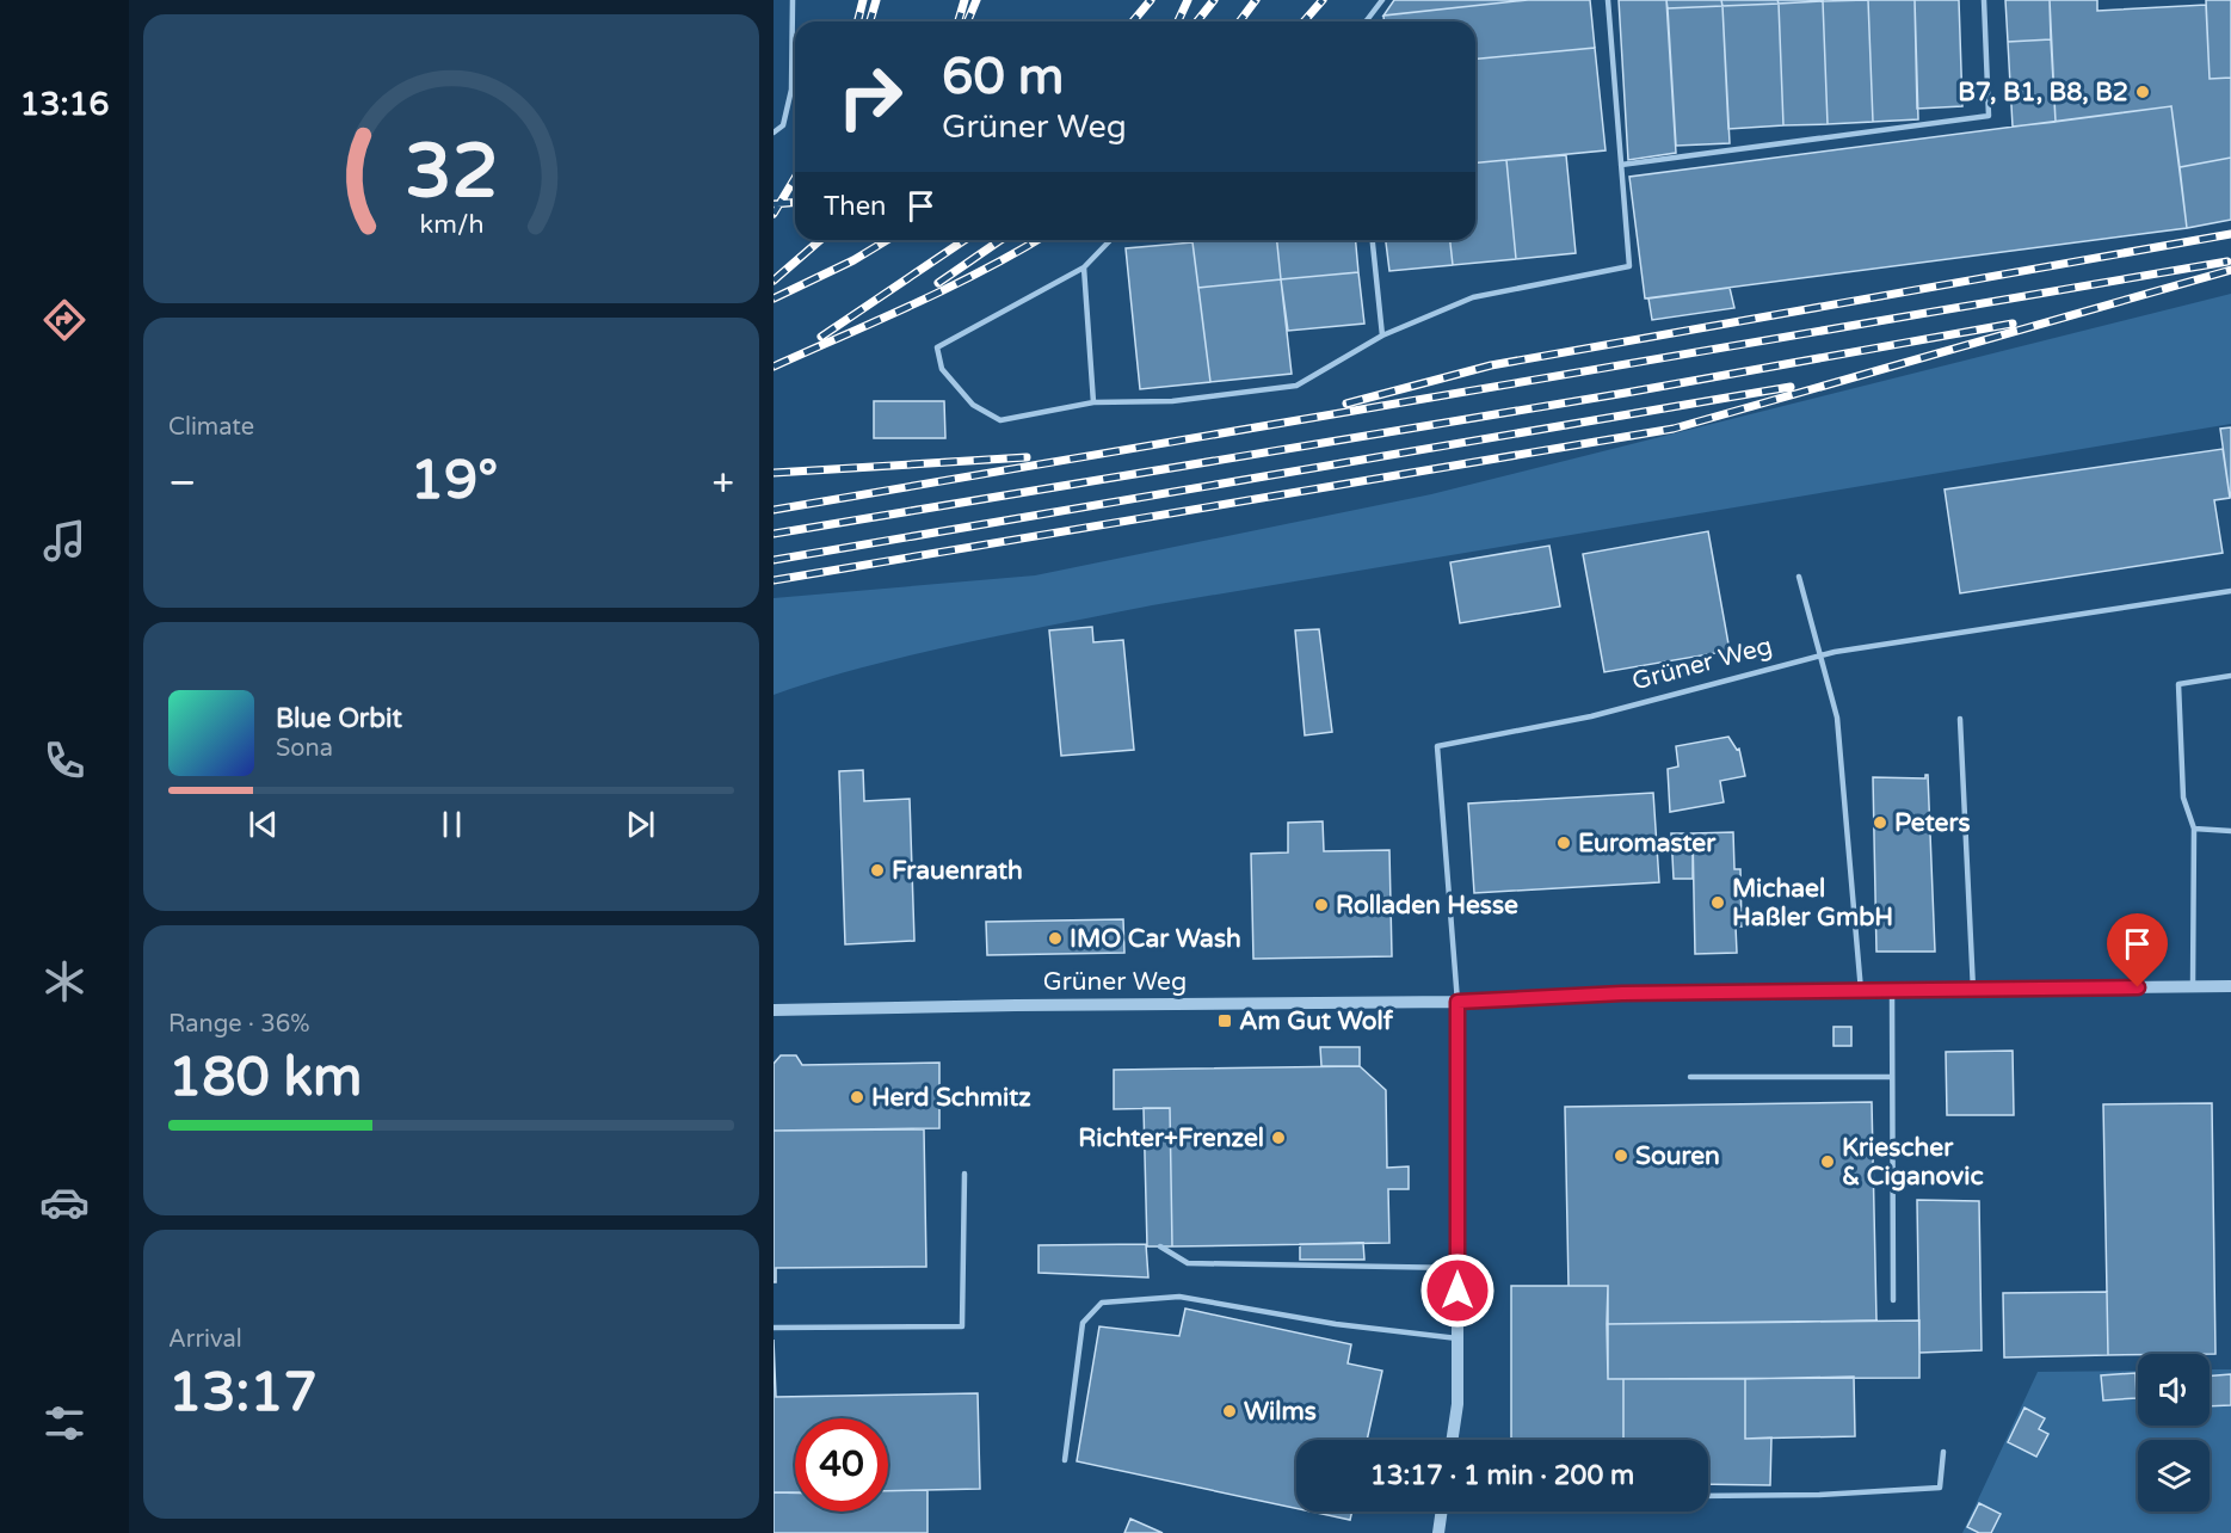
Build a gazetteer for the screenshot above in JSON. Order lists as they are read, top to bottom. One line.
{"streets":{"street":["Grüner Weg"]},"places":{"other":["B7, B1, B8, B2","Peters","Euromaster","Frauenrath","Michael Haßler GmbH","Rolladen Hesse","IMO Car Wash","Herd Schmitz","Richter+Frenzel","Souren","Kriescher & Ciganovic","Wilms"],"transit":["Am Gut Wolf"]},"page":{"tabs":"13:16","turn":["60 m","Grüner Weg"],"then":"Then","tile":["Climate",["Range · 36%","180 km"],["Arrival","13:17"]],"heat":["−","19°","+"],"song":["Blue Orbit","Sona"],"limit":"40","trip":"13:17 · 1 min · 200 m","gauge":["32","km/h"]}}
